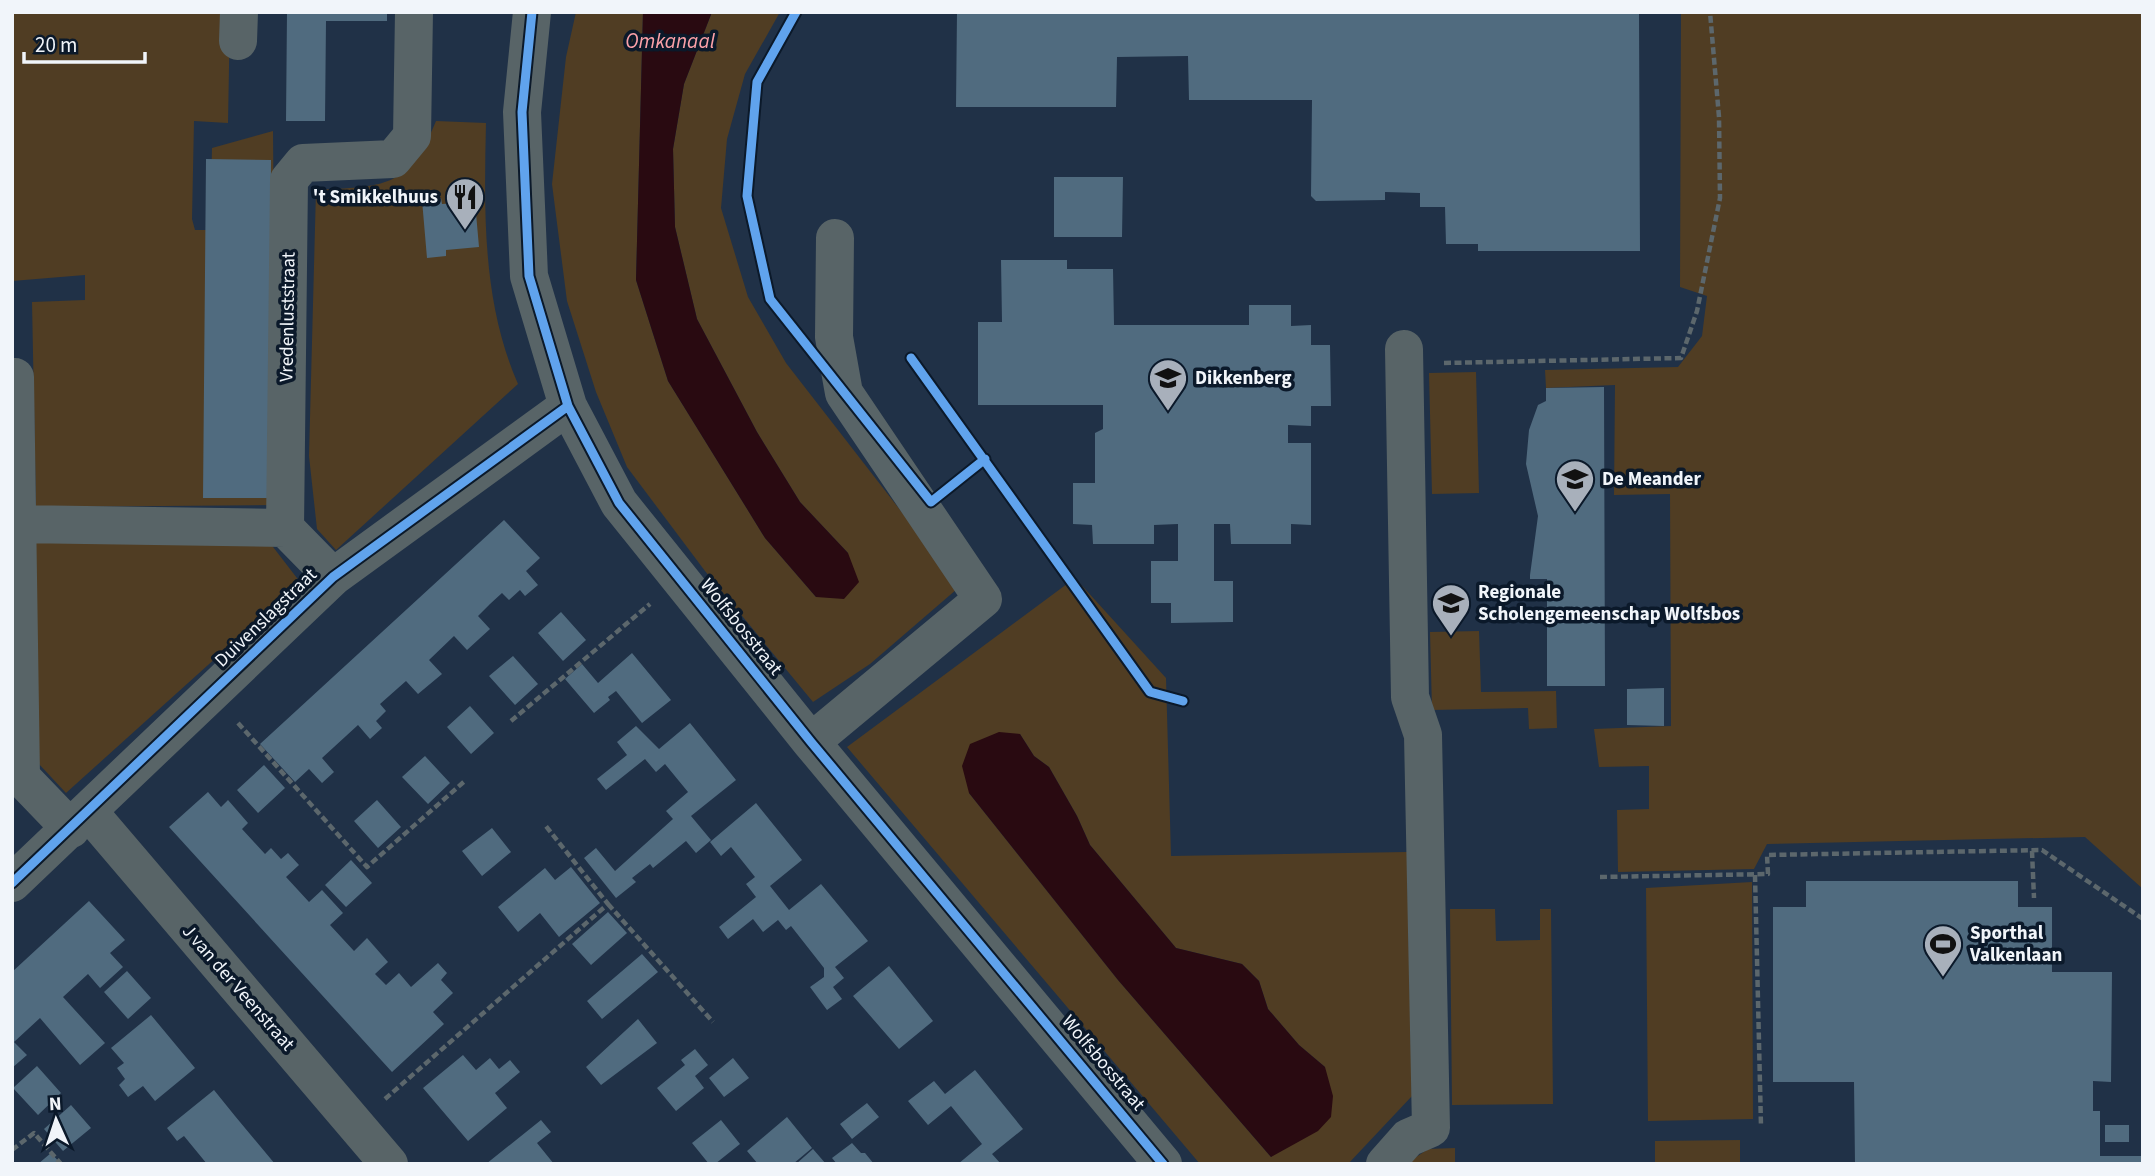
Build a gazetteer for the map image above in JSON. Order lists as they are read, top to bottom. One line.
{"streets":{"street":["Vredenluststraat","Duivenslagstraat","Wolfsbosstraat","J van der Veenstraat"]},"crossings":[["Duivenslagstraat","Wolfsbosstraat"],["Duivenslagstraat","J van der Veenstraat"]],"water":["Omkanaal"],"places":{"restaurant":["'t Smikkelhuus"],"school or university":["Dikkenberg","De Meander","Regionale Scholengemeenschap Wolfsbos"],"sports":["Sporthal Valkenlaan"]},"scale_bar":"20 m","north":"top"}
